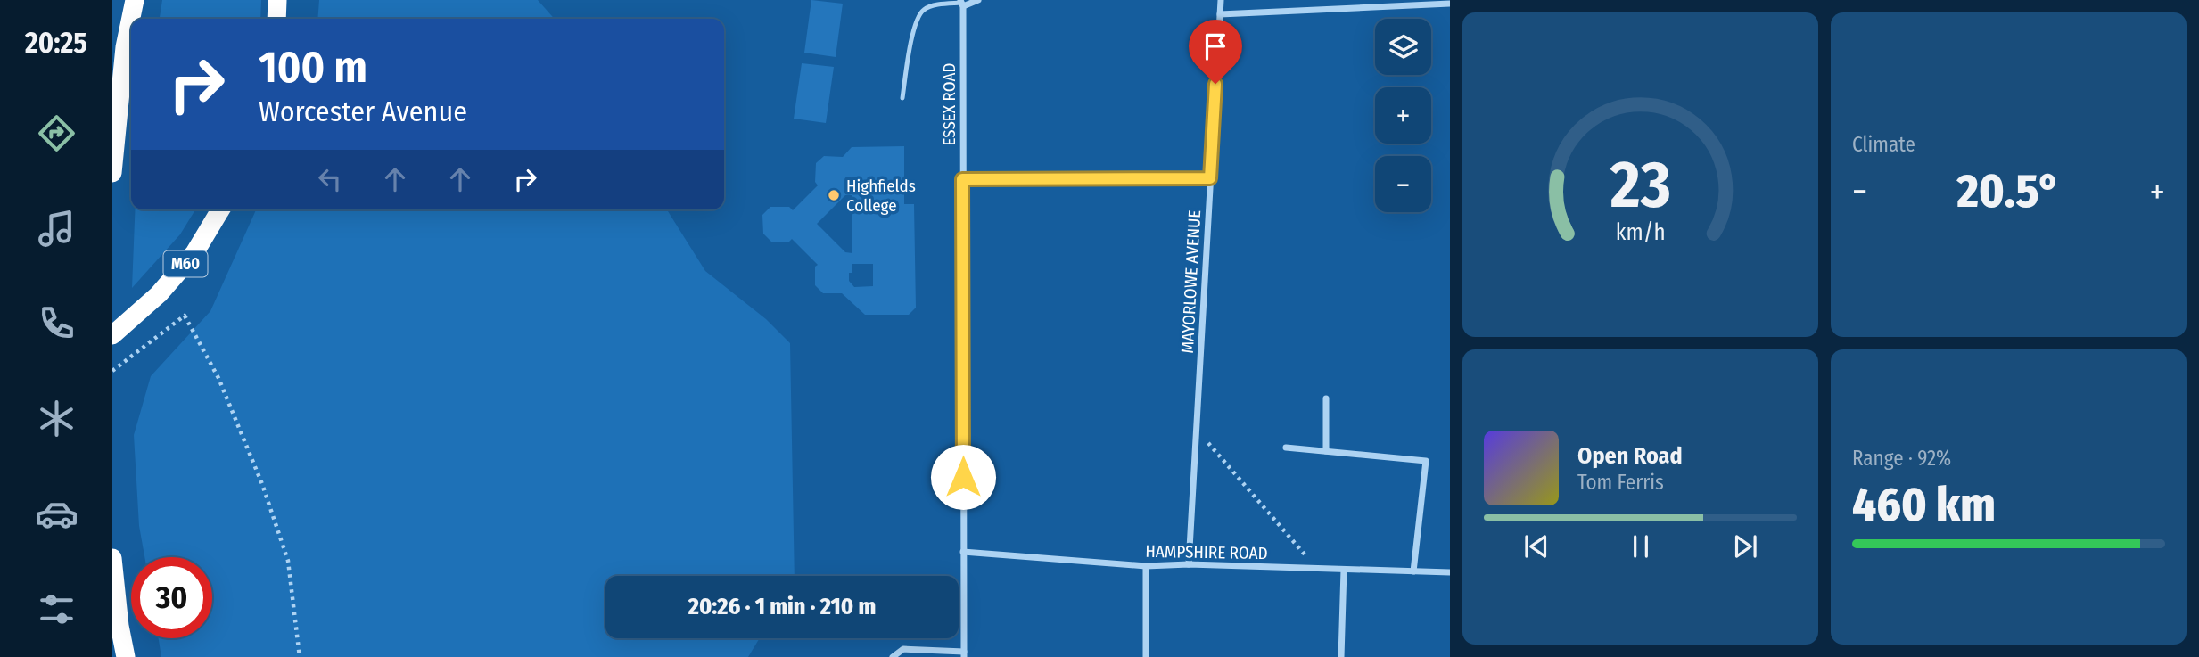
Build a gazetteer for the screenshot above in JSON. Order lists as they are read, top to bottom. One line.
{"streets":{"highway":["M60"],"street":["ESSEX ROAD","MAYORLOWE AVENUE","HAMPSHIRE ROAD"]},"crossings":[["ESSEX ROAD","HAMPSHIRE ROAD"],["MAYORLOWE AVENUE","HAMPSHIRE ROAD"]],"places":["Highfields College"],"page":{"tabs":"20:25","tile":["Climate",["Range · 92%","460 km"]],"map_buttons":["+","−"],"turn":["100 m","Worcester Avenue"],"heat":["−","20.5°","+"],"song":["Open Road","Tom Ferris"],"limit":"30","trip":"20:26 · 1 min · 210 m","gauge":["23","km/h"]}}
